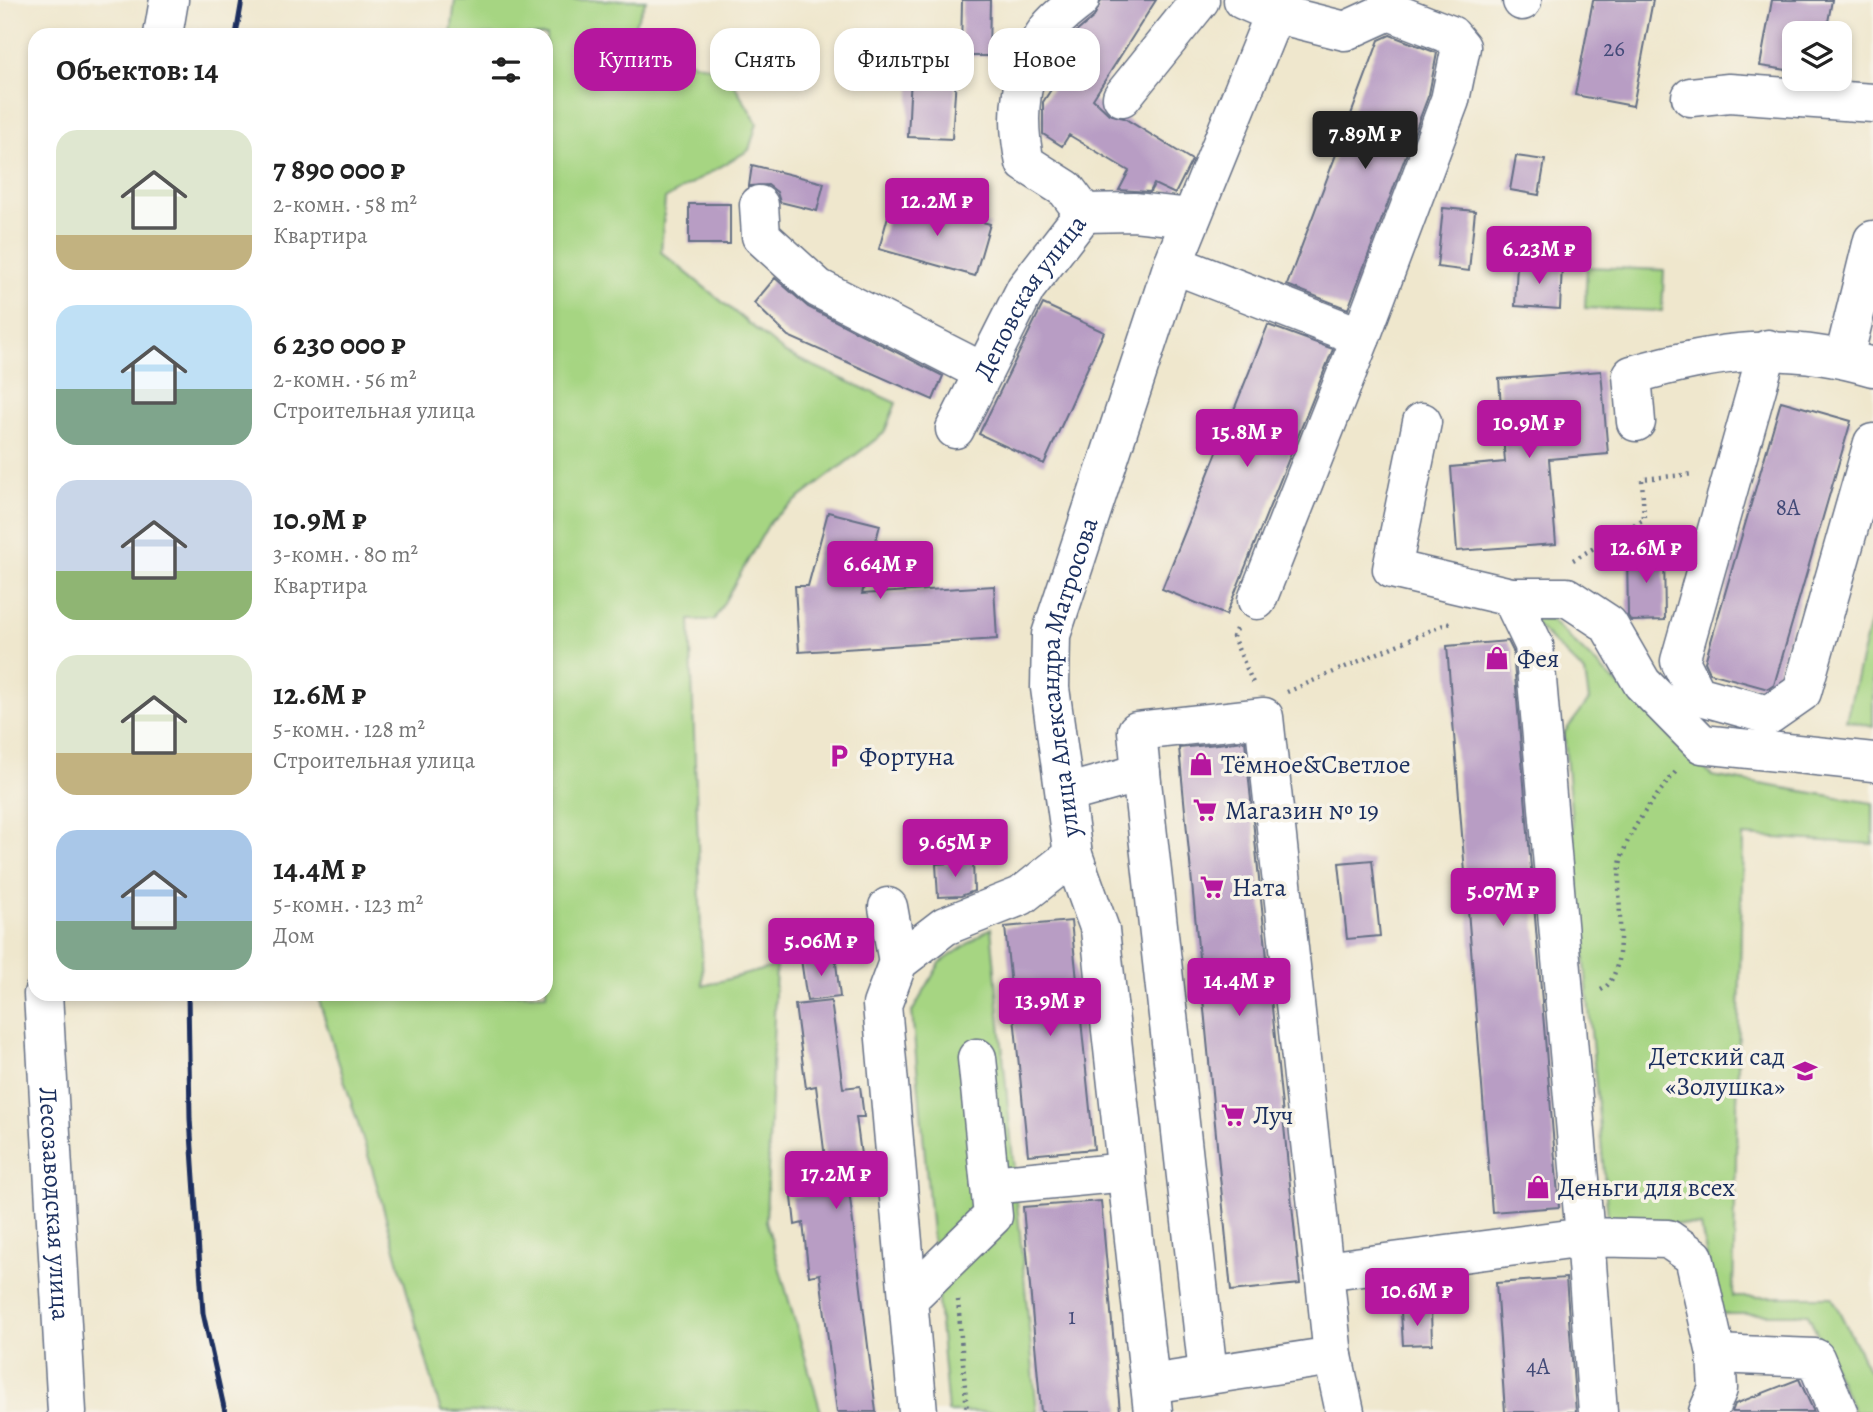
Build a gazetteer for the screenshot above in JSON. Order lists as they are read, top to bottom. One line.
{"streets":{"street":["Деповская улица","улица Александра Матросова","Лесозаводская улица"]},"places":{"shop":["Фея","Тёмное&Светлое","Деньги для всех"],"parking":["Фортуна"],"supermarket":["Магазин № 19","Ната","Луч"],"school or university":["Детский сад «Золушка»"]},"house_numbers":["26","8А","1","4А"],"page":{"chip":["Купить","Снять","Фильтры","Новое"],"heading":"Объектов: 14","price":["7.89M ₽","12.2M ₽","6.23M ₽","10.9M ₽","15.8M ₽","12.6M ₽","6.64M ₽","9.65M ₽","5.07M ₽","5.06M ₽","14.4M ₽","13.9M ₽","17.2M ₽","10.6M ₽"],"list":[{"name":"7 890 000 ₽","note":"2-комн. · 58 m² · Квартира"},{"name":"6 230 000 ₽","note":"2-комн. · 56 m² · Строительная улица"},{"name":"10.9M ₽","note":"3-комн. · 80 m² · Квартира"},{"name":"12.6M ₽","note":"5-комн. · 128 m² · Строительная улица"},{"name":"14.4M ₽","note":"5-комн. · 123 m² · Дом"}]}}
